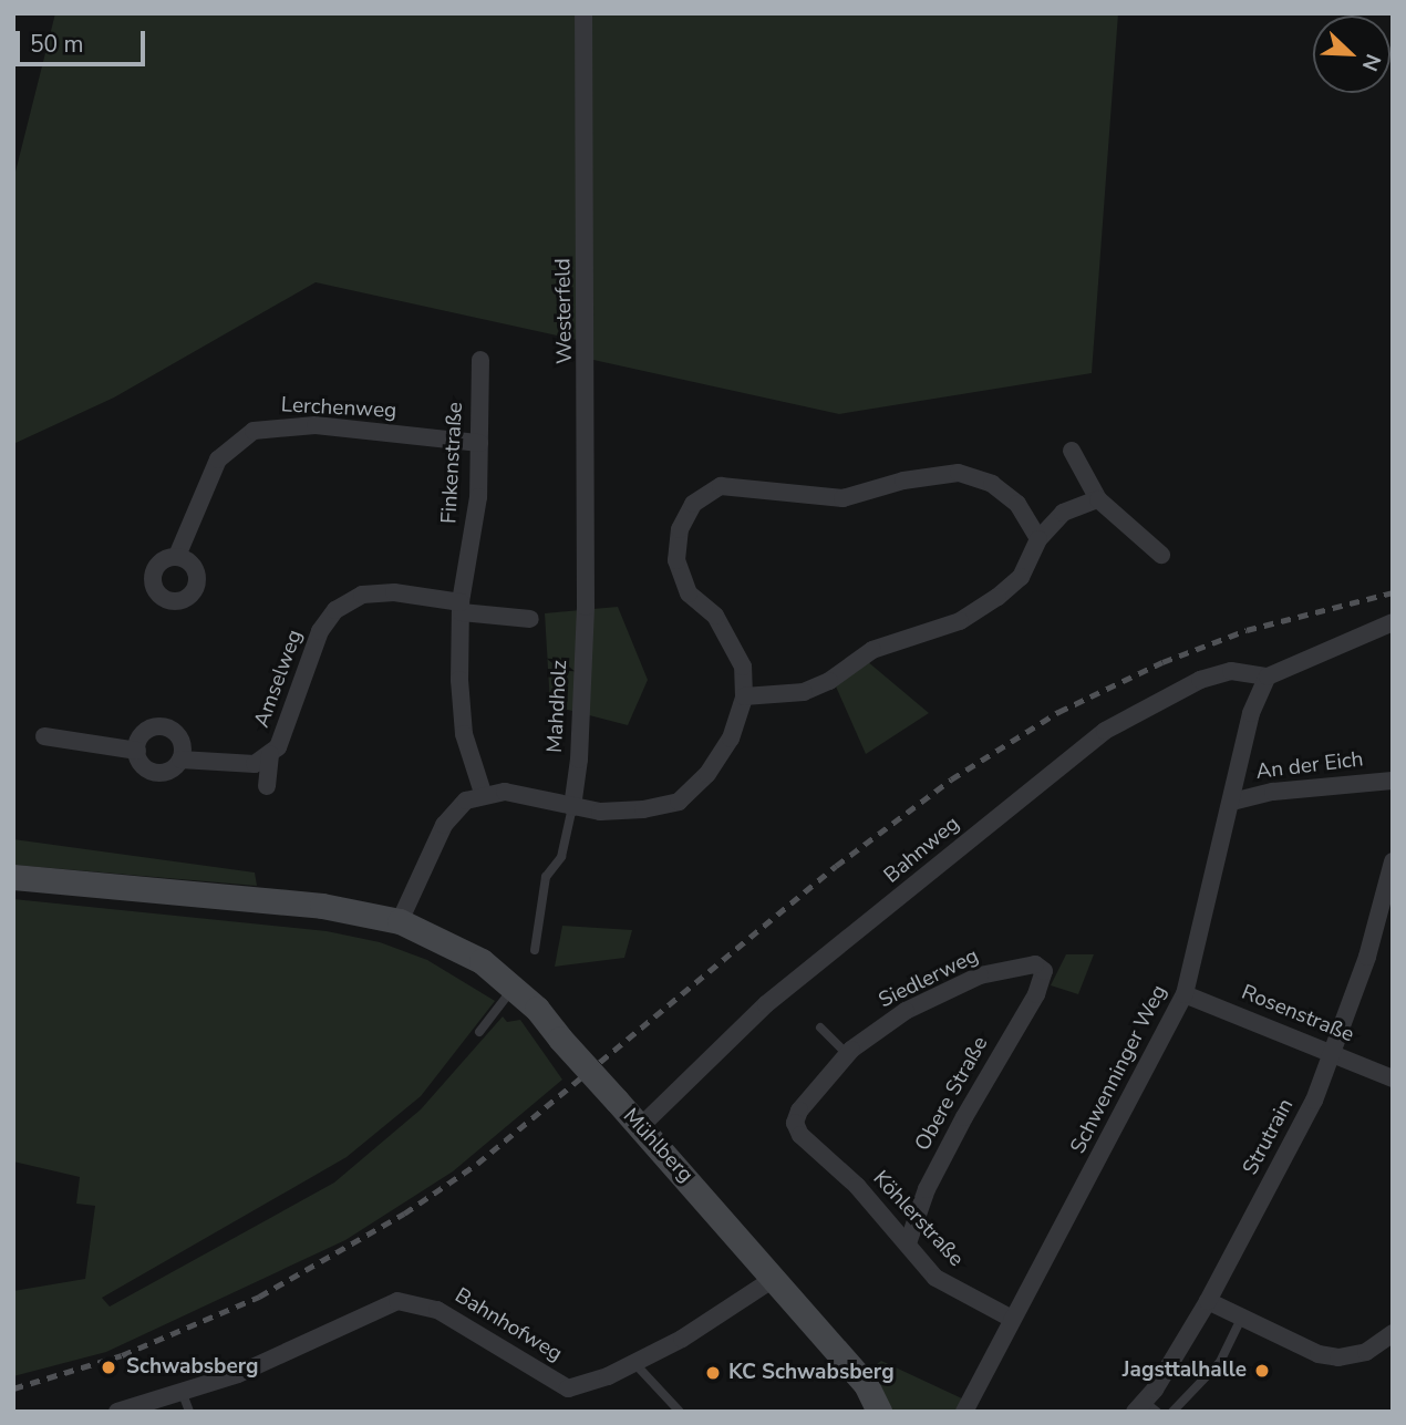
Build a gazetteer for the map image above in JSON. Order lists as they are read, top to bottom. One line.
{"streets":{"street":["Westerfeld","Lerchenweg","Finkenstraße","Amselweg","Mahdholz","An der Eich","Bahnweg","Siedlerweg","Rosenstraße","Schwenninger Weg","Obere Straße","Strutrain","Mühlberg","Köhlerstraße","Bahnhofweg"]},"crossings":[["Westerfeld","Mahdholz"],["Lerchenweg","Finkenstraße"],["Finkenstraße","Amselweg"],["An der Eich","Schwenninger Weg"],["Bahnweg","Schwenninger Weg"],["Bahnweg","Mühlberg"],["Siedlerweg","Obere Straße"],["Siedlerweg","Köhlerstraße"],["Rosenstraße","Schwenninger Weg"],["Rosenstraße","Strutrain"],["Schwenninger Weg","Köhlerstraße"],["Obere Straße","Köhlerstraße"],["Mühlberg","Bahnhofweg"]],"places":["Schwabsberg","Jagsttalhalle","KC Schwabsberg"],"scale_bar":"50 m","north":"bottom right"}
